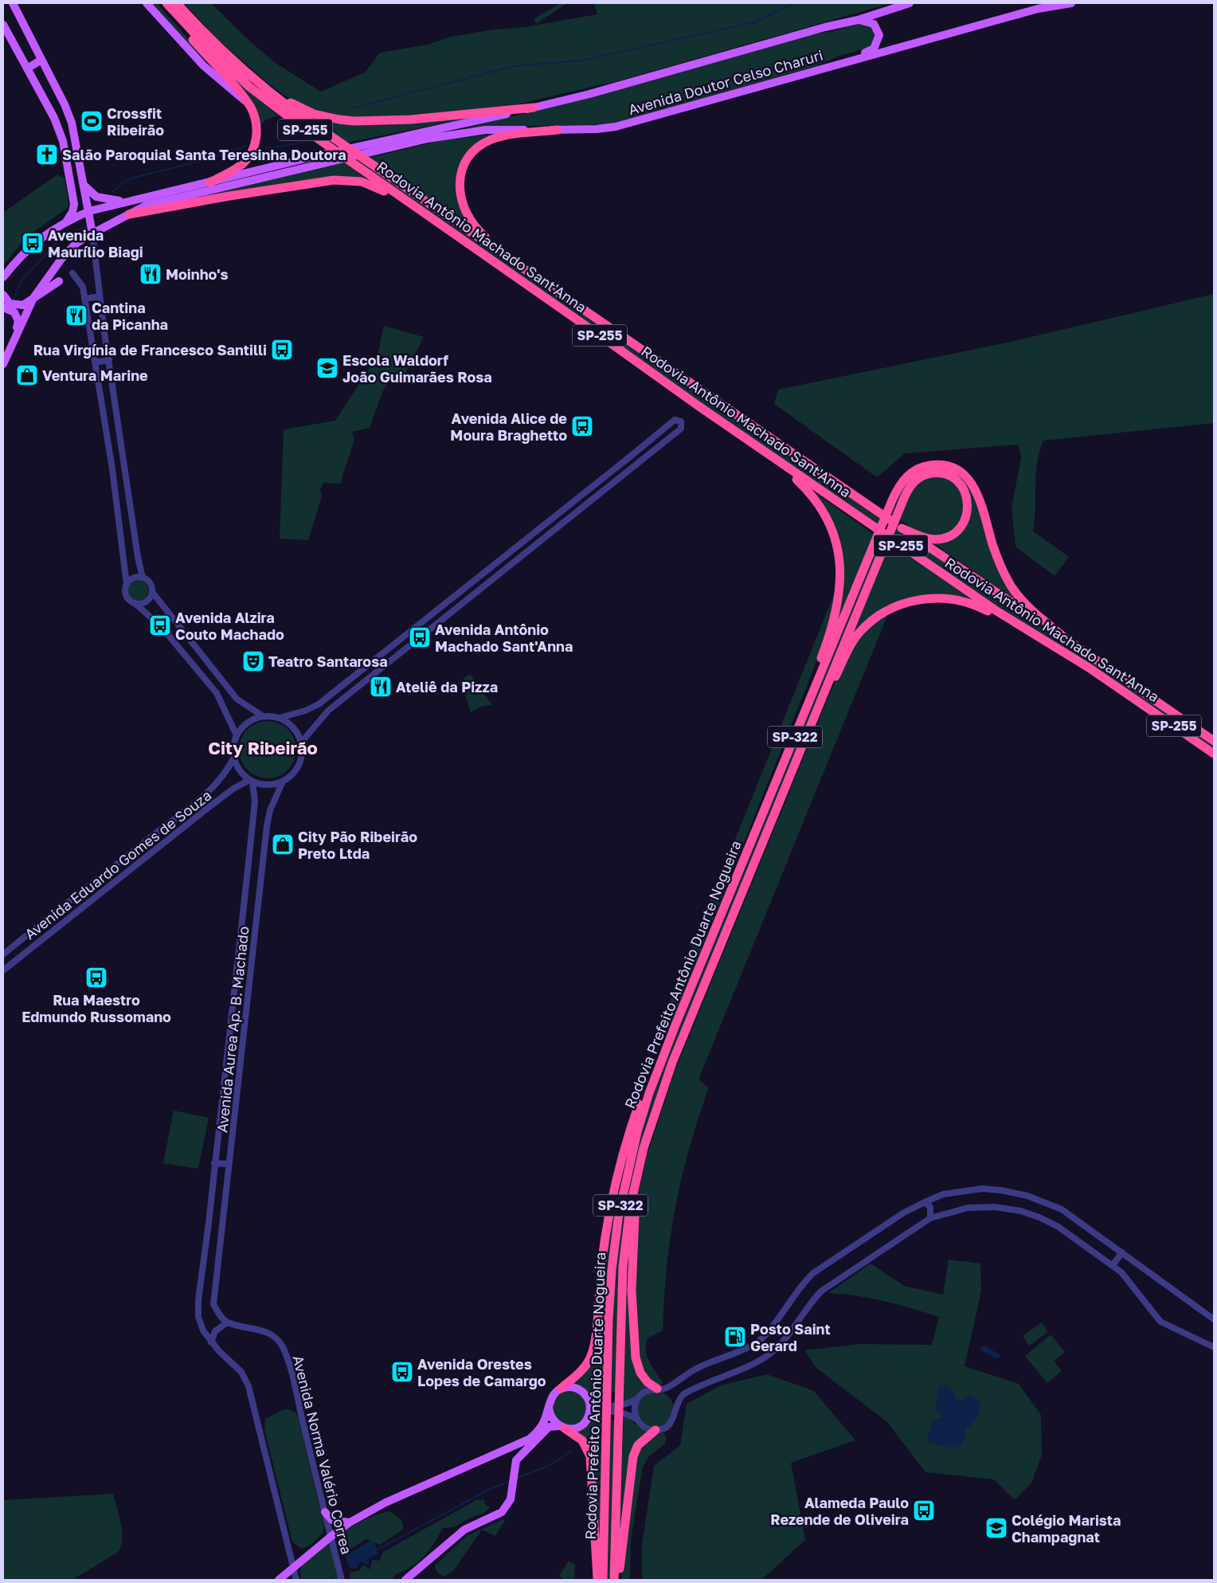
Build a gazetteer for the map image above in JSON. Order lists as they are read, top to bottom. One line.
{"streets":{"highway":["SP-255","Rodovia Antônio Machado Sant'Anna","SP-322","Rodovia Prefeito Antônio Duarte Nogueira"],"main road":["Avenida Doutor Celso Charuri"],"street":["Avenida Eduardo Gomes de Souza","Avenida Aurea Ap. B. Machado","Avenida Norma Valério Correa"]},"crossings":[["Rodovia Antônio Machado Sant'Anna","Rodovia Prefeito Antônio Duarte Nogueira"],["Avenida Eduardo Gomes de Souza","Avenida Aurea Ap. B. Machado"],["Avenida Aurea Ap. B. Machado","Avenida Norma Valério Correa"]],"districts":["City Ribeirão"],"places":{"sports":["Crossfit Ribeirão"],"church":["Salão Paroquial Santa Teresinha Doutora"],"bus stop":["Avenida Maurílio Biagi","Rua Virgínia de Francesco Santilli","Avenida Alice de Moura Braghetto","Avenida Alzira Couto Machado","Avenida Antônio Machado Sant'Anna","Rua Maestro Edmundo Russomano","Avenida Orestes Lopes de Camargo","Alameda Paulo Rezende de Oliveira"],"restaurant":["Moinho's","Cantina da Picanha","Ateliê da Pizza"],"school or university":["Escola Waldorf João Guimarães Rosa","Colégio Marista Champagnat"],"shop":["Ventura Marine","City Pão Ribeirão Preto Ltda"],"theatre":["Teatro Santarosa"],"fuel station":["Posto Saint Gerard"]}}
